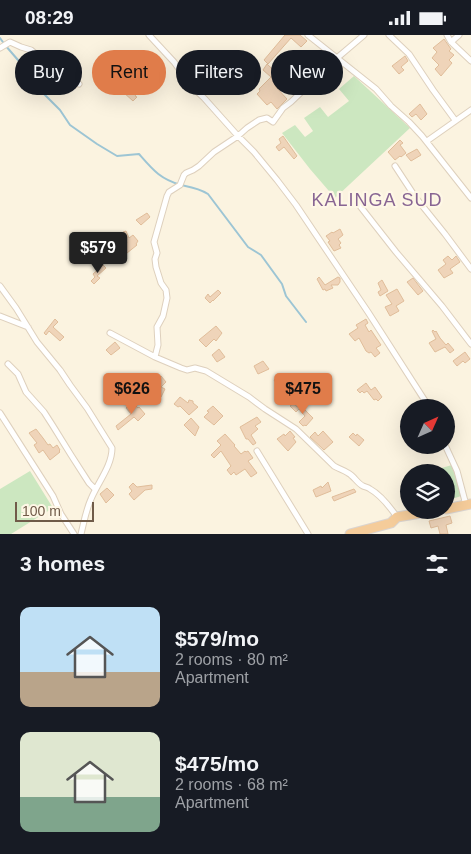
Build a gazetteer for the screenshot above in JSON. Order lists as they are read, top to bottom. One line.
{"districts":["KALINGA SUD"],"scale_bar":"100 m","north":"top right","page":{"status":"08:29","chip":["Buy","Rent","Filters","New"],"price":["$579","$626","$475"],"scale":"100 m","heading":"3 homes","list":[{"name":"$579/mo","note":"2 rooms · 80 m² · Apartment"},{"name":"$475/mo","note":"2 rooms · 68 m² · Apartment"}]}}
